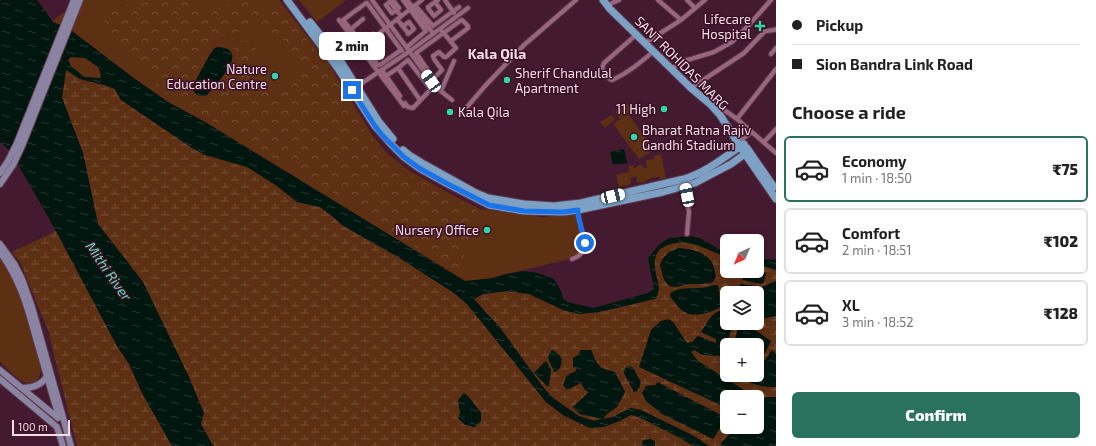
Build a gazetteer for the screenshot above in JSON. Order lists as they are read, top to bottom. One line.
{"streets":{"main road":["SANT ROHIDAS MARG"]},"districts":["Kala Qila"],"water":["Mithi River"],"places":{"health":["Lifecare Hospital"],"other":["Nature Education Centre","Sherif Chandulal Apartment","11 High","Kala Qila","Bharat Ratna Rajiv Gandhi Stadium","Nursery Office"]},"scale_bar":"100 m","north":"bottom left","page":{"banner":["Pickup","Sion Bandra Link Road"],"bubble":"2 min","heading":"Choose a ride","list":[{"name":"Economy","note":"1 min · 18:50","value":"₹75"},{"name":"Comfort","note":"2 min · 18:51","value":"₹102"},{"name":"XL","note":"3 min · 18:52","value":"₹128"}],"map_buttons":["+","−"],"buttons":"Confirm","scale":"100 m"}}
